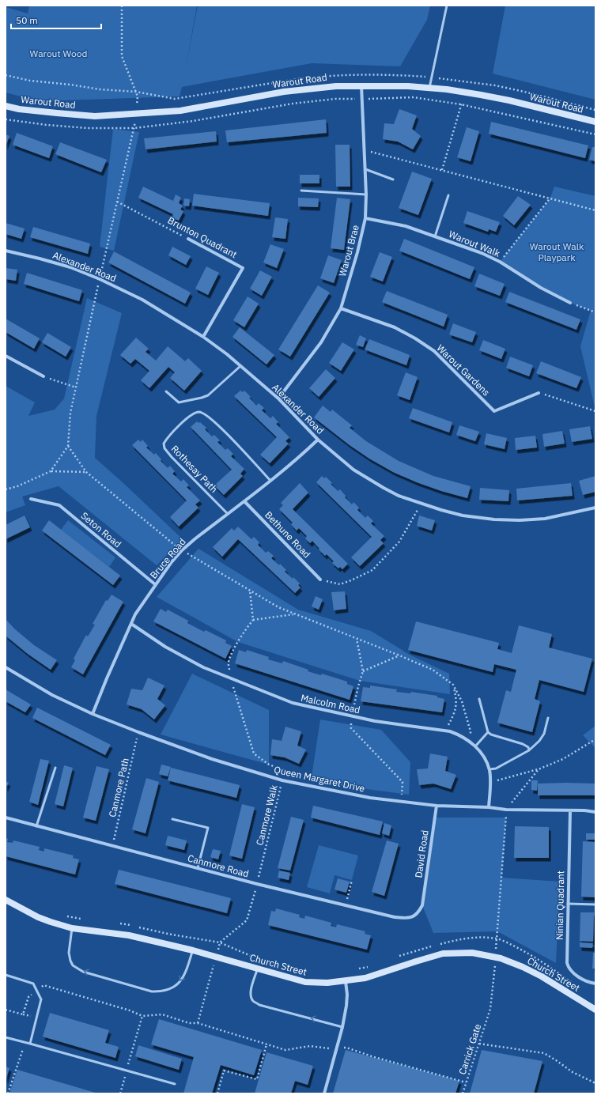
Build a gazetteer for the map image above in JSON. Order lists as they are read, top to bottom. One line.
{"streets":{"street":["Warout Road","Brunton Quadrant","Warout Walk","Warout Brae","Alexander Road","Warout Gardens","Seton Road","Bethune Road","Bruce Road","Malcolm Road","Queen Margaret Drive","David Road","Canmore Road","Ninian Quadrant","Church Street"],"lane":["Rothesay Path"],"path":["Canmore Path","Canmore Walk","Carrick Gate"]},"crossings":[["Warout Road","Warout Brae"],["Brunton Quadrant","Alexander Road"],["Warout Walk","Warout Brae"],["Warout Brae","Alexander Road"],["Warout Brae","Warout Gardens"],["Alexander Road","Bruce Road"],["Rothesay Path","Bruce Road"],["Seton Road","Bruce Road"],["Bethune Road","Bruce Road"],["Bruce Road","Malcolm Road"],["Bruce Road","Queen Margaret Drive"],["Malcolm Road","Queen Margaret Drive"],["Malcolm Road","Canmore Walk"],["Queen Margaret Drive","Canmore Path"],["Queen Margaret Drive","Canmore Walk"],["Queen Margaret Drive","David Road"],["Queen Margaret Drive","Ninian Quadrant"],["Queen Margaret Drive","Carrick Gate"],["Canmore Path","Canmore Road"],["Canmore Walk","Canmore Road"],["David Road","Canmore Road"],["Church Street","Carrick Gate"]],"parks":["Warout Wood","Warout Walk Playpark"],"scale_bar":"50 m"}
